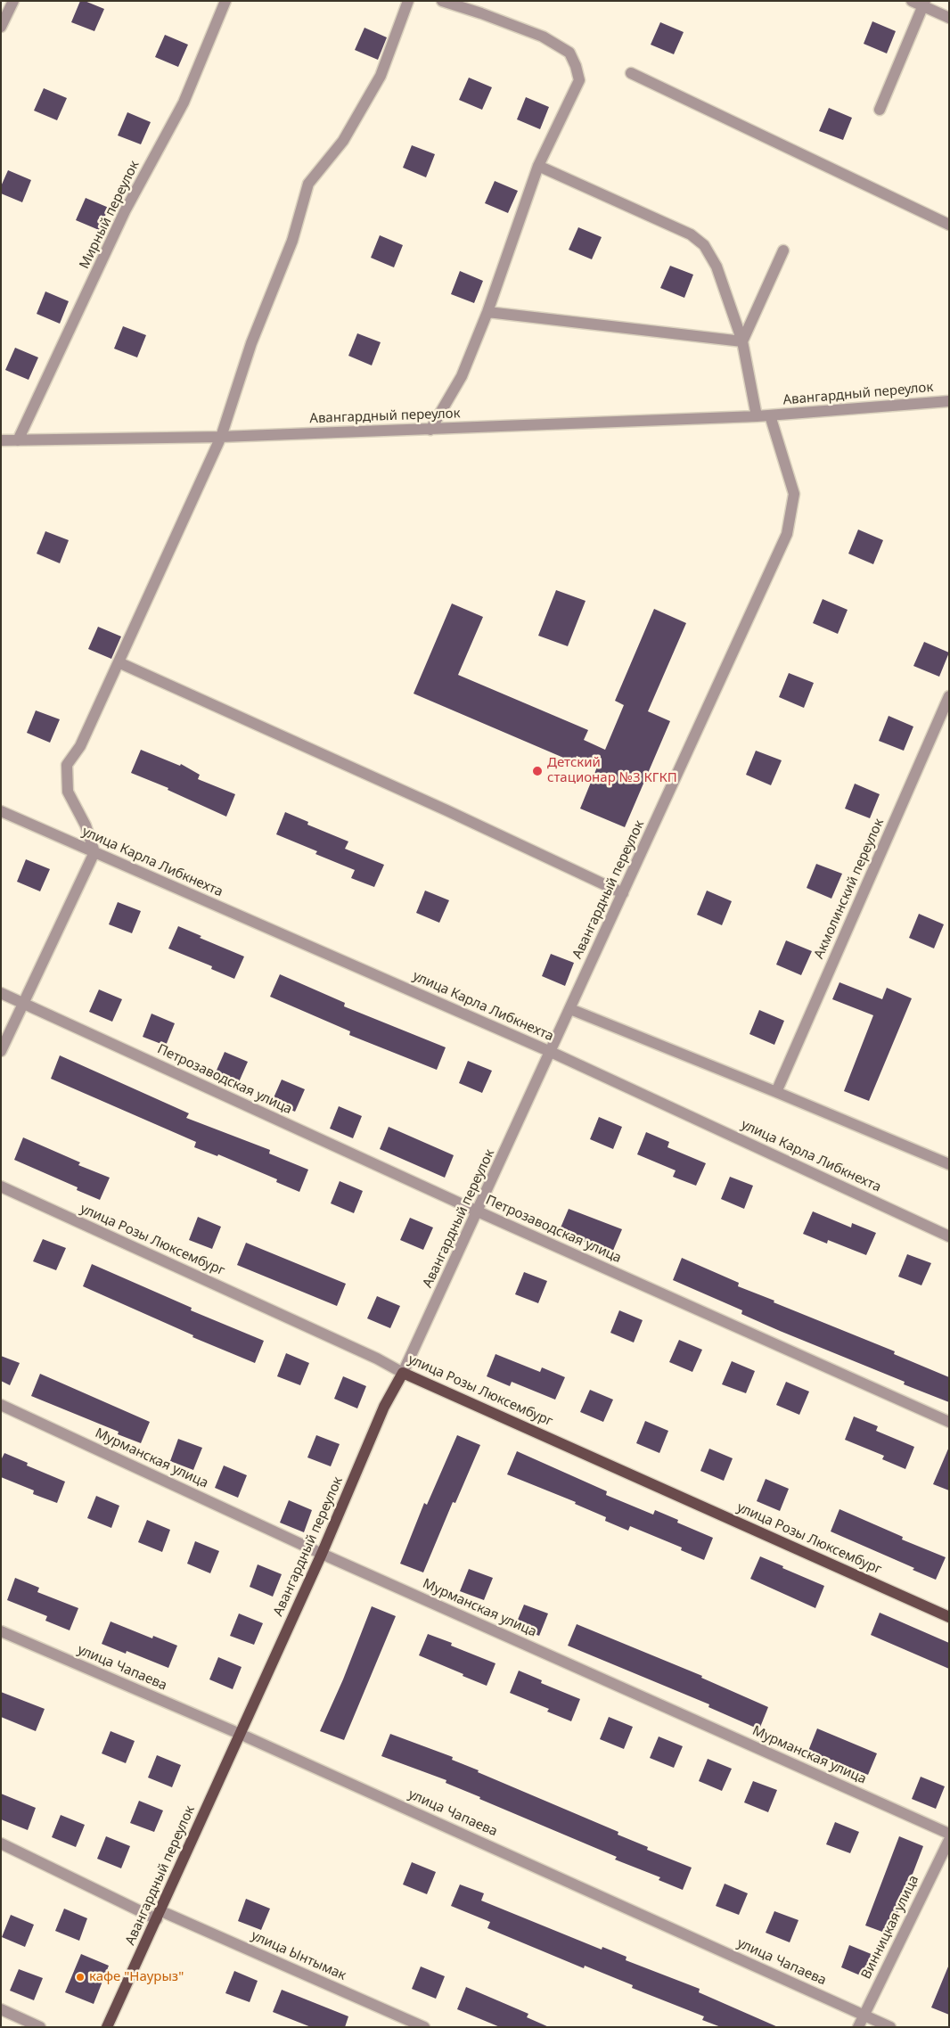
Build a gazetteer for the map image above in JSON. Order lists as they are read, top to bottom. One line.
{"streets":{"main road":["Авангардный переулок","улица Розы Люксембург"],"street":["Мирный переулок","улица Карла Либкнехта","Акмолинский переулок","Петрозаводская улица","Мурманская улица","улица Чапаева","Винницкая улица","улица Ынтымак"]},"crossings":[["Мирный переулок","Авангардный переулок"],["Авангардный переулок","улица Карла Либкнехта"],["Авангардный переулок","Петрозаводская улица"],["Авангардный переулок","улица Розы Люксембург"],["Авангардный переулок","Мурманская улица"],["Авангардный переулок","улица Чапаева"],["Авангардный переулок","улица Ынтымак"],["улица Чапаева","Винницкая улица"]],"places":["Детский стационар №3 КГКП","кафе \"Наурыз\""]}
